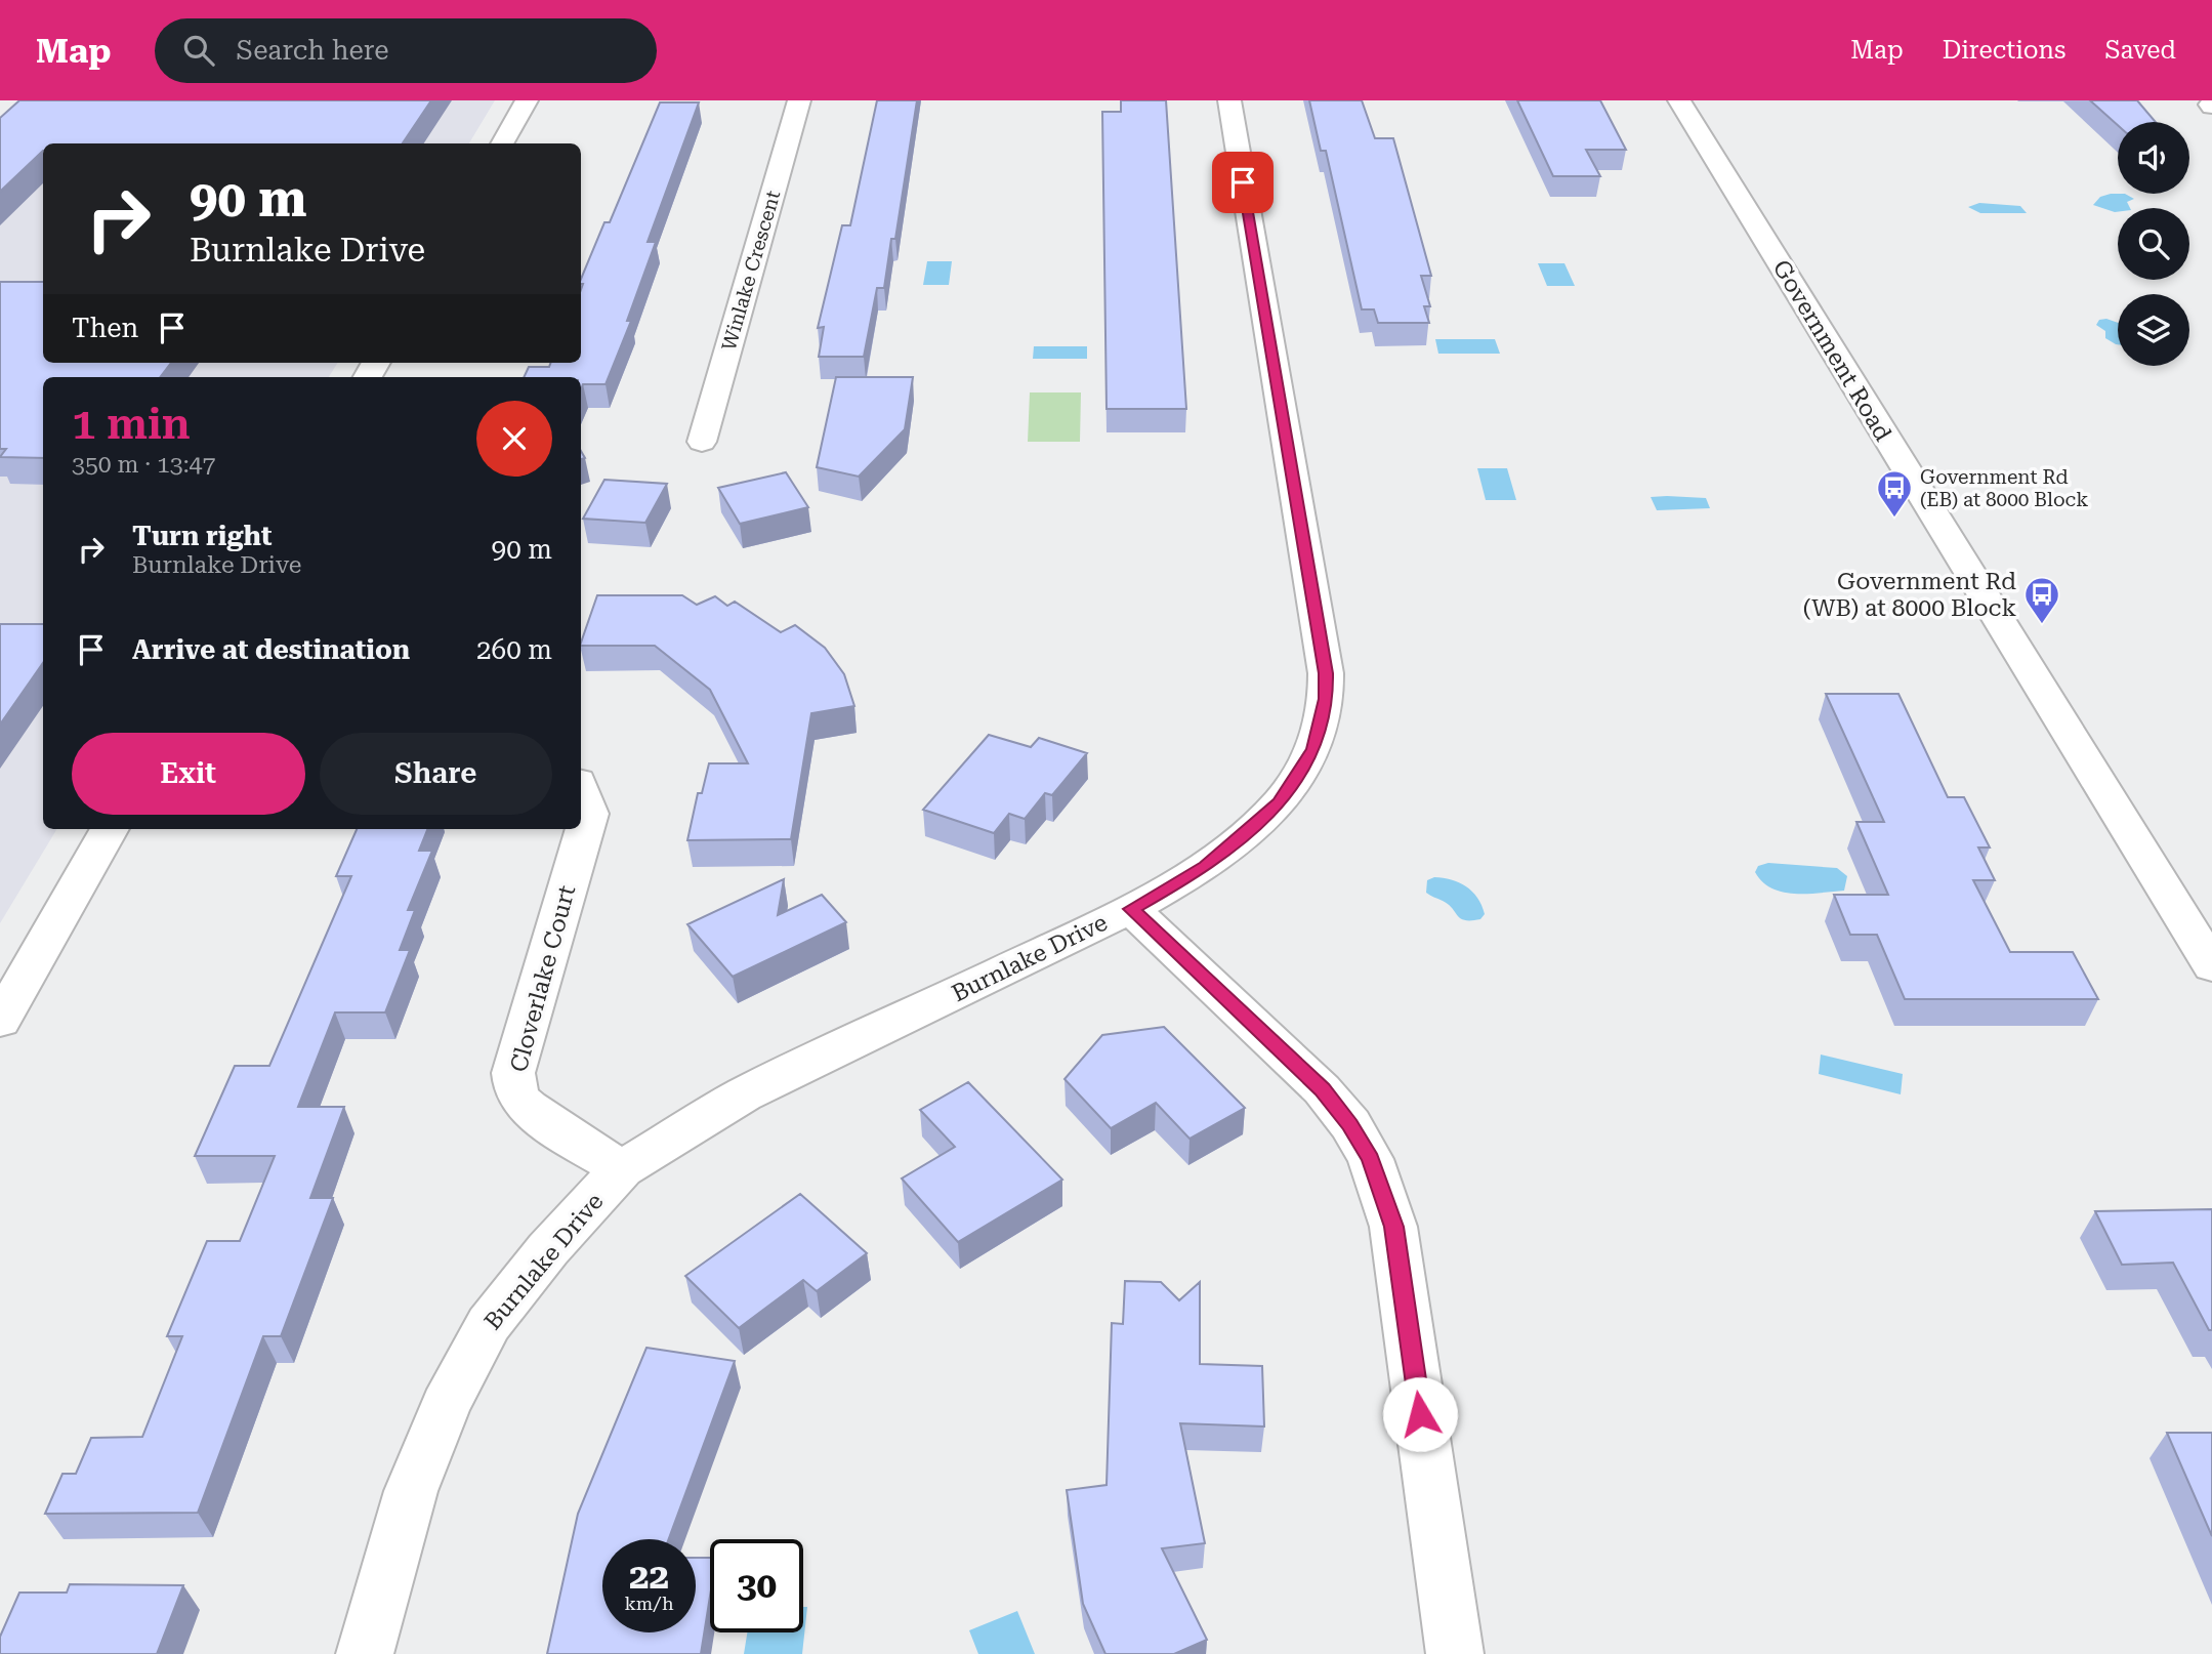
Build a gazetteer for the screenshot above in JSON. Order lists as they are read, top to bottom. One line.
{"streets":{"street":["Winlake Crescent","Government Road","Burnlake Drive","Cloverlake Court"]},"crossings":[["Burnlake Drive","Cloverlake Court"]],"places":{"bus stop":["Government Rd (EB) at 8000 Block","Government Rd (WB) at 8000 Block"]},"page":{"header":"Map","search":"Search here","nav":["Map","Directions","Saved"],"turn":["90 m","Burnlake Drive"],"then":"Then","heading":["1 min","350 m · 13:47"],"list":[{"name":"Turn right","note":"Burnlake Drive","value":"90 m"},{"name":"Arrive at destination","value":"260 m"}],"buttons":["Exit","Share"],"speed":"22 km/h","limit":"30"}}
